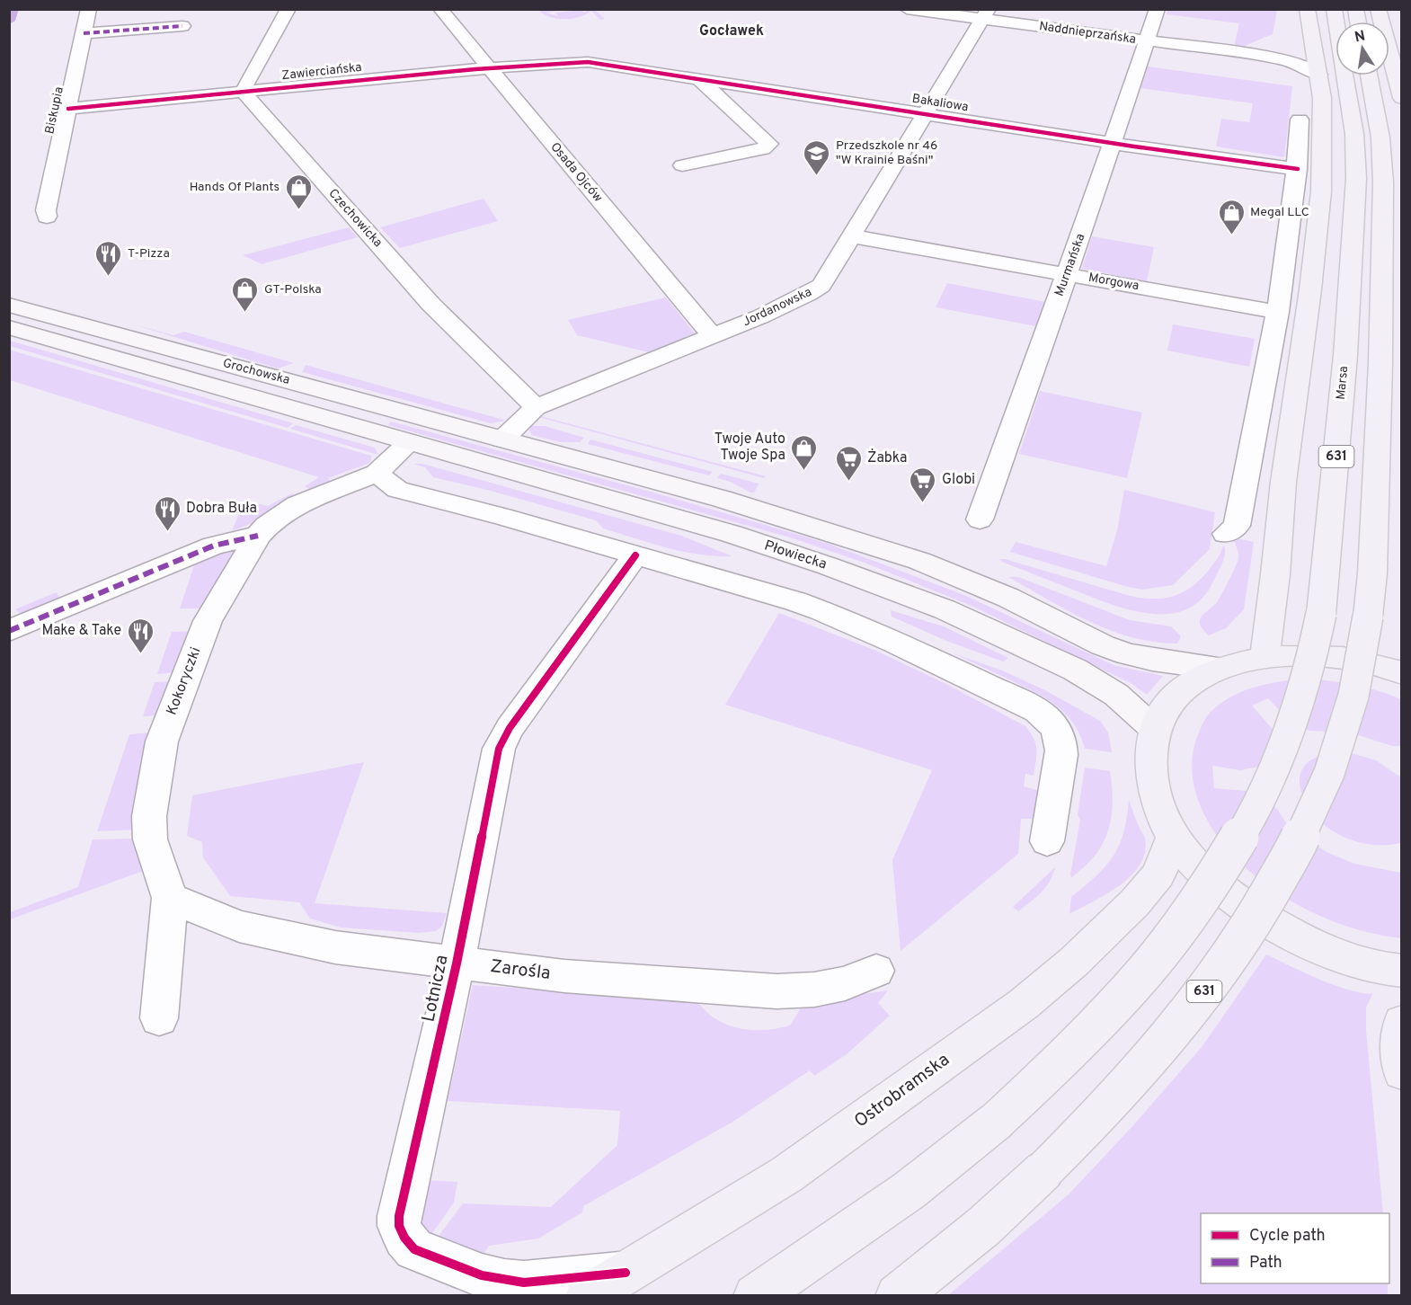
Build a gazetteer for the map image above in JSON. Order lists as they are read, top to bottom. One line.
{"streets":{"main road":["Grochowska","Marsa","631","Płowiecka","Ostrobramska"],"street":["Naddnieprzańska","Zawierciańska","Bakaliowa","Biskupia","Osada Ojców","Czechowicka","Murmańska","Morgowa","Jordanowska","Kokoryczki","Zarośla","Lotnicza"]},"crossings":[["Naddnieprzańska","Murmańska"],["Naddnieprzańska","Jordanowska"],["Zawierciańska","Bakaliowa"],["Zawierciańska","Biskupia"],["Zawierciańska","Osada Ojców"],["Zawierciańska","Czechowicka"],["Bakaliowa","Murmańska"],["Bakaliowa","Jordanowska"],["Osada Ojców","Jordanowska"],["Czechowicka","Jordanowska"],["Murmańska","Morgowa"],["Morgowa","Jordanowska"],["Jordanowska","Grochowska"],["Grochowska","Płowiecka"],["Grochowska","Kokoryczki"],["Płowiecka","Kokoryczki"],["Kokoryczki","Zarośla"],["Zarośla","Lotnicza"],["Lotnicza","Ostrobramska"]],"districts":["Gocławek"],"places":{"school or university":["Przedszkole nr 46 \"W Krainie Baśni\""],"shop":["Hands Of Plants","Megal LLC","GT-Polska","Twoje Auto Twoje Spa"],"restaurant":["T-Pizza","Dobra Buła","Make & Take"],"supermarket":["Żabka","Globi"]},"legend":["Cycle path","Path"],"north":"top"}
